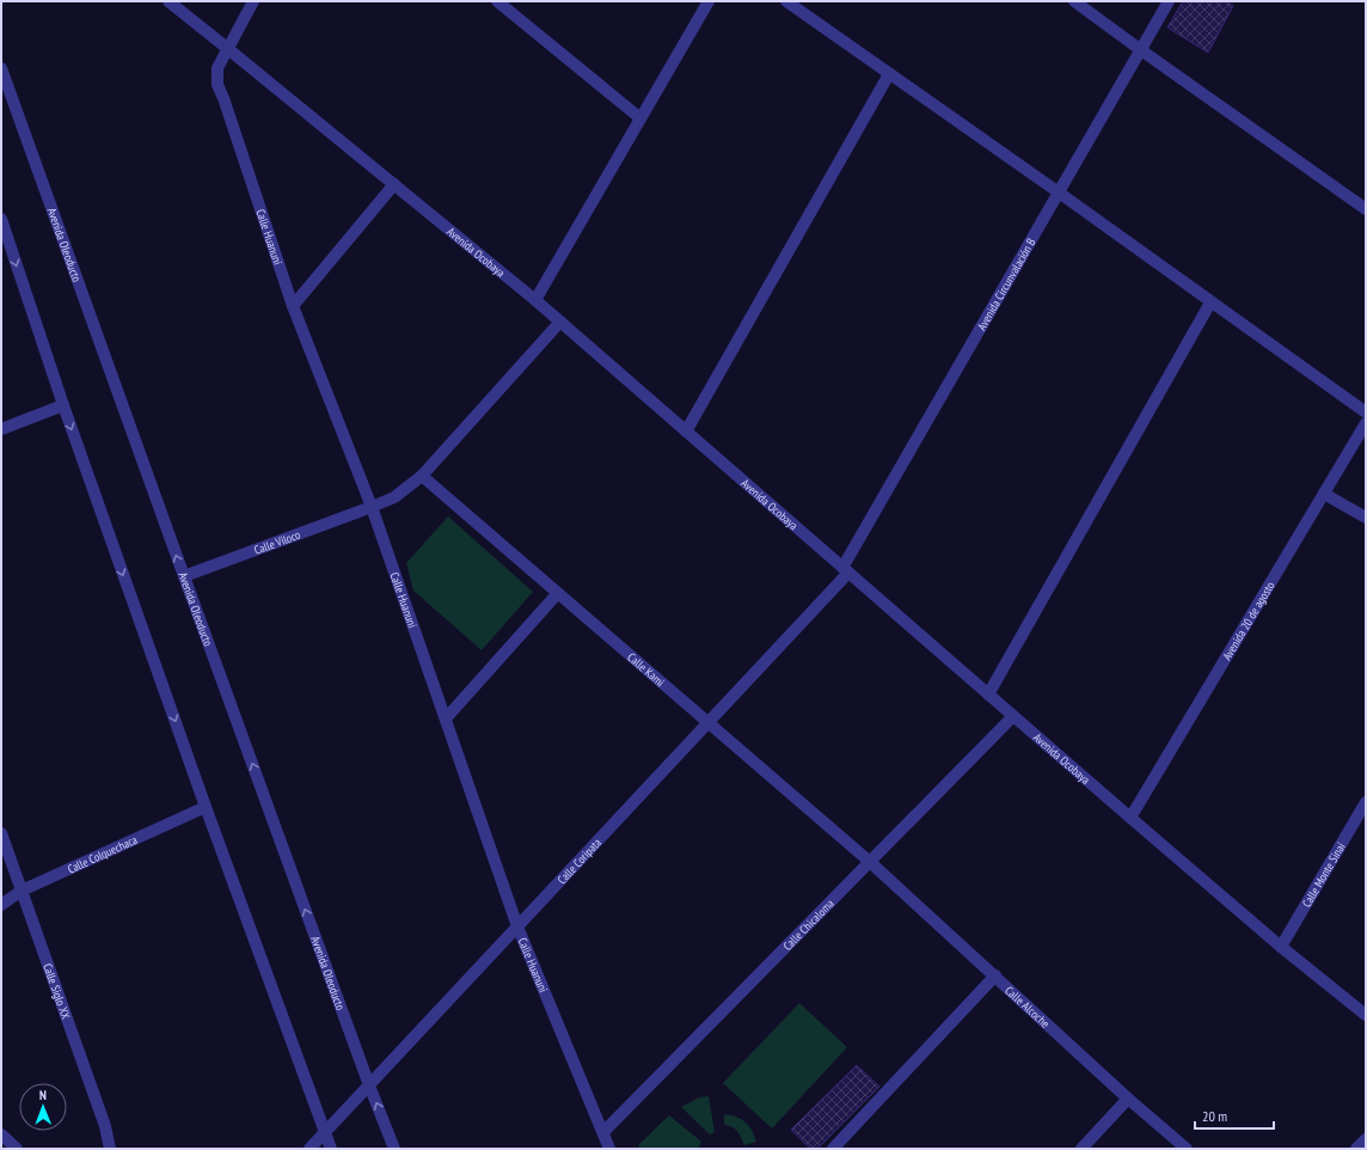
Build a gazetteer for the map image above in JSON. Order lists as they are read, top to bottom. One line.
{"streets":{"street":["Calle Huanuni","Avenida Oleoducto","Avenida Ocobaya","Avenida Circunvalación B","Calle Viloco","Avenida 20 de agosto","Calle Kami","Calle Colquechaca","Calle Coripata","Calle Monte Sinaí","Calle Chicaloma","Calle Siglo XX","Calle Alcoche"]},"crossings":[["Calle Huanuni","Avenida Ocobaya"],["Calle Huanuni","Calle Viloco"],["Calle Huanuni","Calle Coripata"],["Calle Huanuni","Calle Chicaloma"],["Avenida Oleoducto","Calle Viloco"],["Avenida Oleoducto","Calle Coripata"],["Avenida Ocobaya","Avenida Circunvalación B"],["Avenida Ocobaya","Calle Viloco"],["Avenida Ocobaya","Avenida 20 de agosto"],["Avenida Ocobaya","Calle Coripata"],["Avenida Ocobaya","Calle Monte Sinaí"],["Avenida Ocobaya","Calle Chicaloma"],["Avenida Circunvalación B","Calle Coripata"],["Calle Viloco","Calle Kami"],["Calle Kami","Calle Coripata"],["Calle Kami","Calle Chicaloma"],["Calle Kami","Calle Alcoche"],["Calle Colquechaca","Calle Siglo XX"],["Calle Chicaloma","Calle Alcoche"]],"scale_bar":"20 m","north":"top"}
